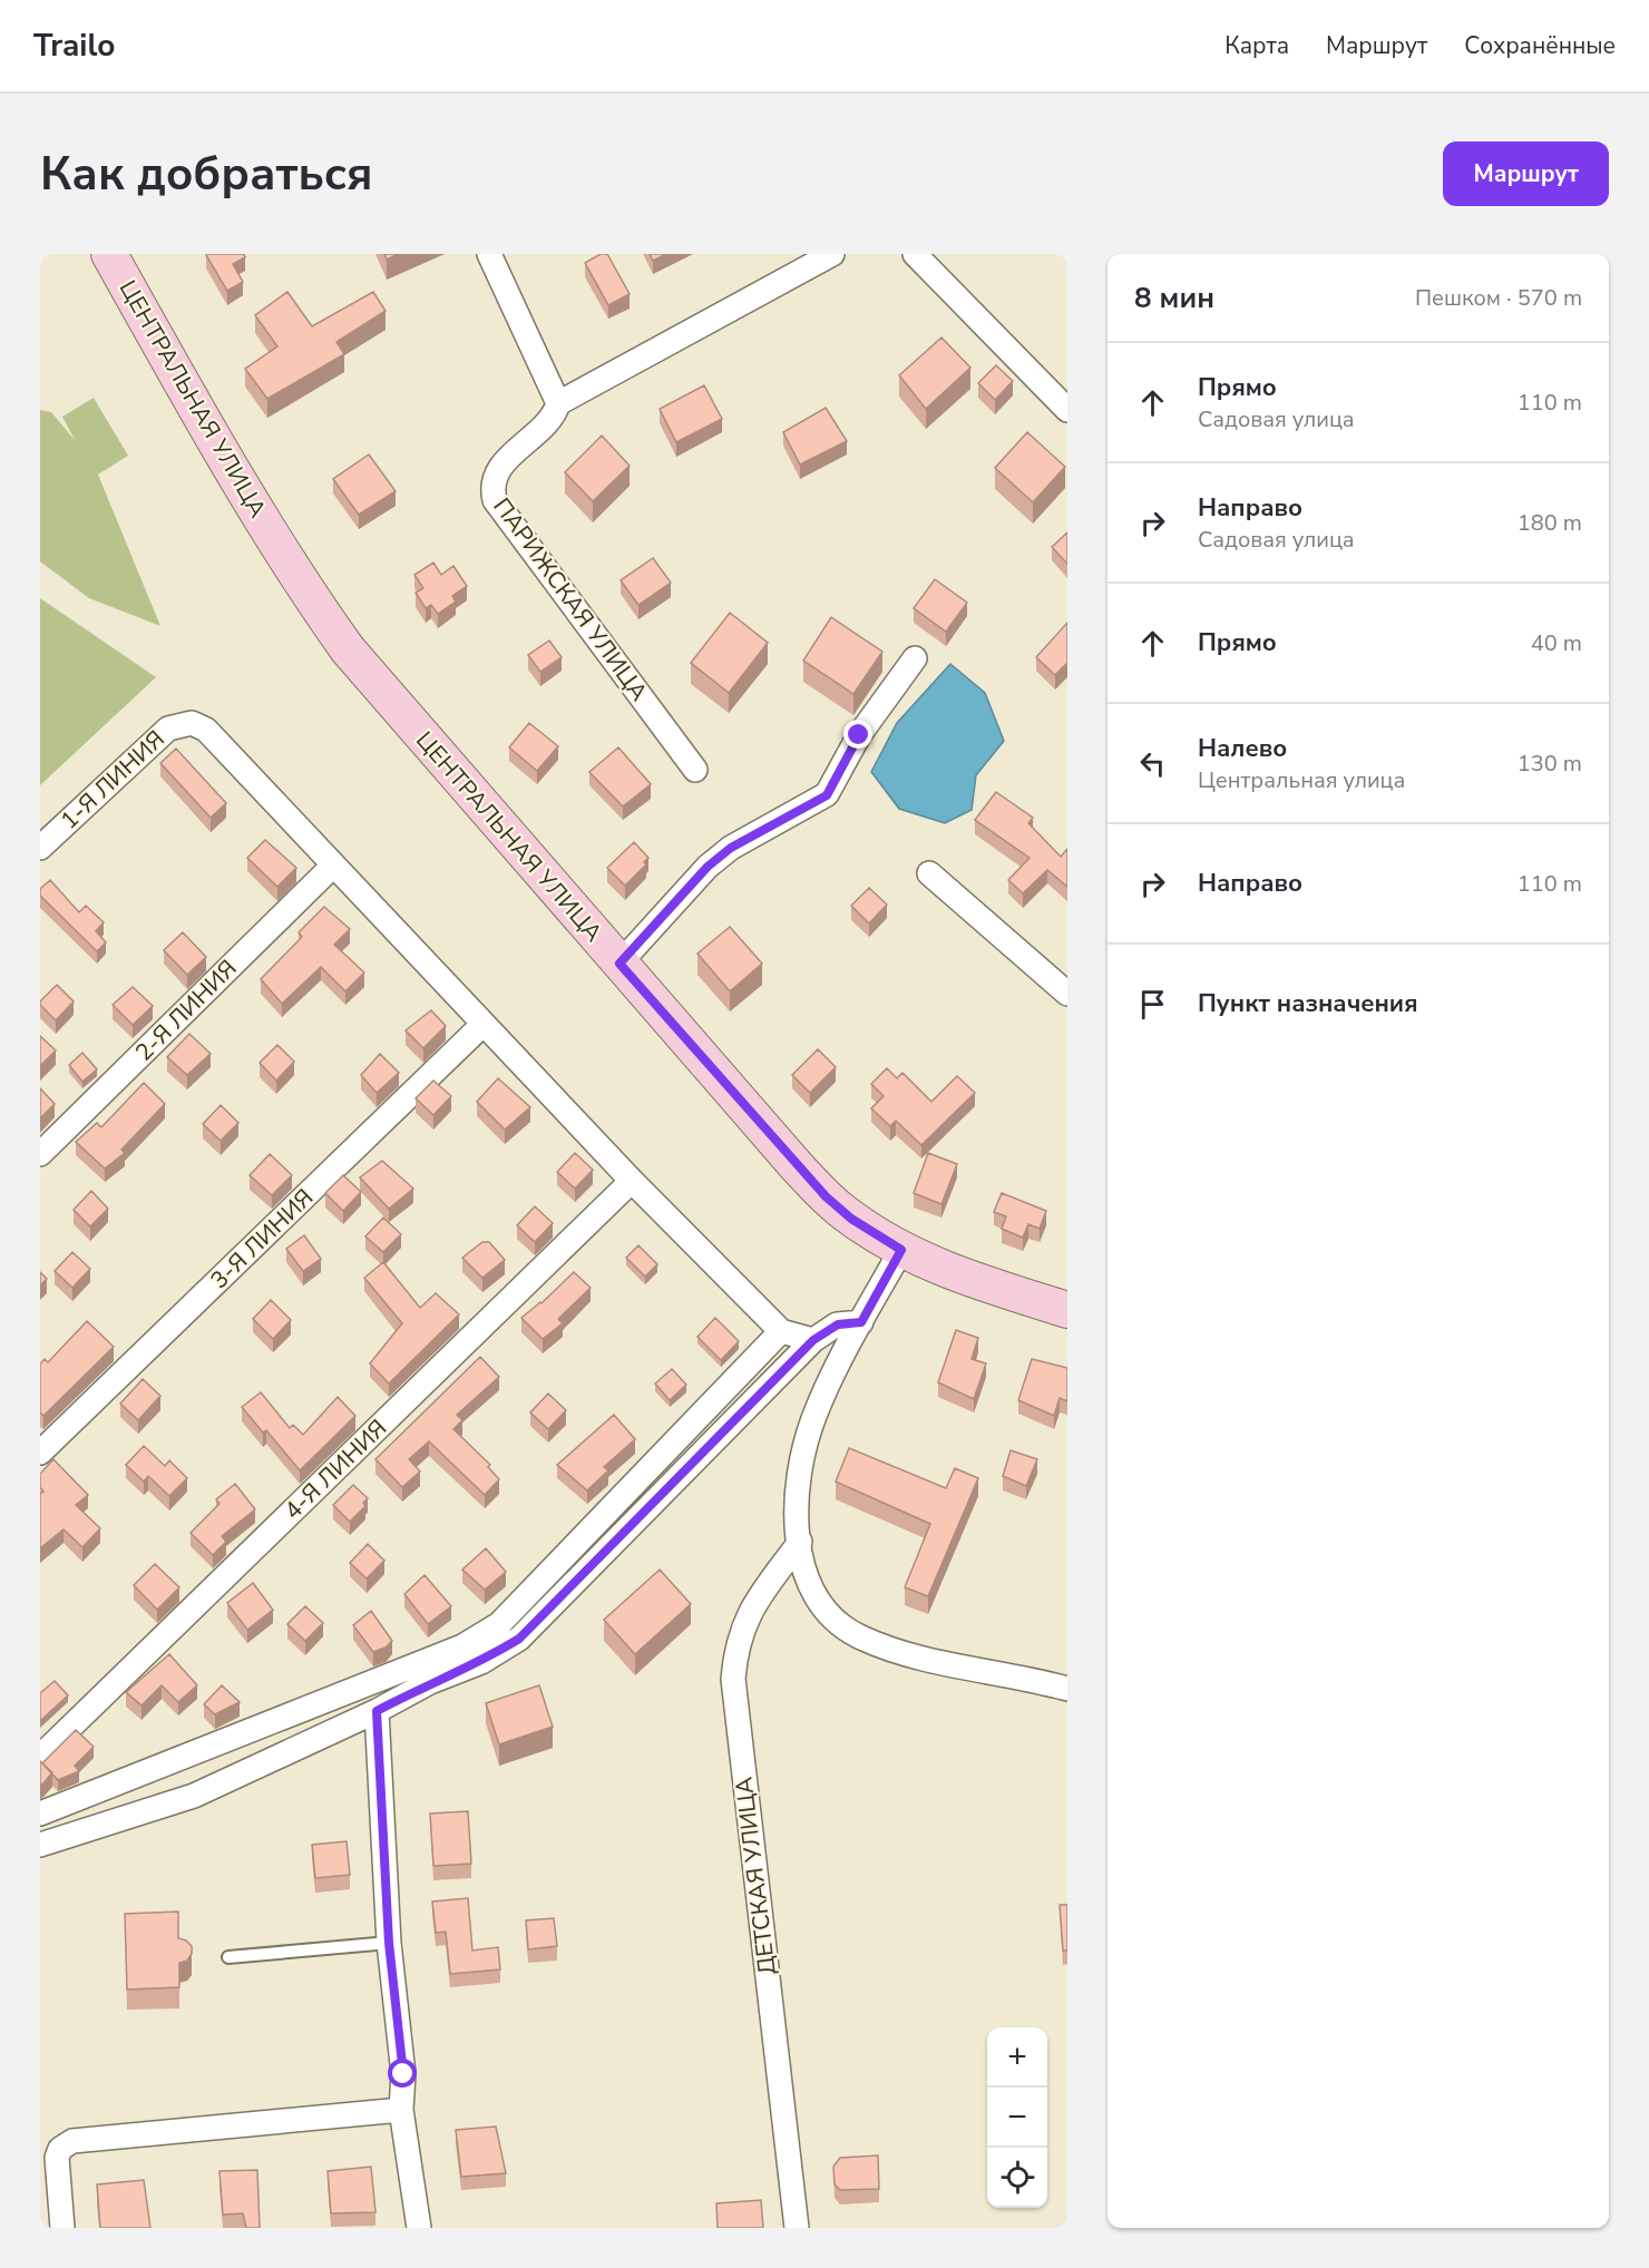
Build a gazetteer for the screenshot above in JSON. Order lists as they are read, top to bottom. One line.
{"streets":{"main road":["ЦЕНТРАЛЬНАЯ УЛИЦА"],"street":["ПАРИЖСКАЯ УЛИЦА","1-Я ЛИНИЯ","2-Я ЛИНИЯ","3-Я ЛИНИЯ","4-Я ЛИНИЯ","ДЕТСКАЯ УЛИЦА"]},"crossings":[["1-Я ЛИНИЯ","2-Я ЛИНИЯ"]],"page":{"header":"Trailo","nav":["Карта","Маршрут","Сохранённые"],"buttons":"Маршрут","title":"Как добраться","heading":["8 мин","Пешком · 570 m"],"list":[["Прямо","Садовая улица","110 m"],["Направо","Садовая улица","180 m"],["Прямо","40 m"],["Налево","Центральная улица","130 m"],["Направо","110 m"],"Пункт назначения"],"map_buttons":["+","−"]}}
